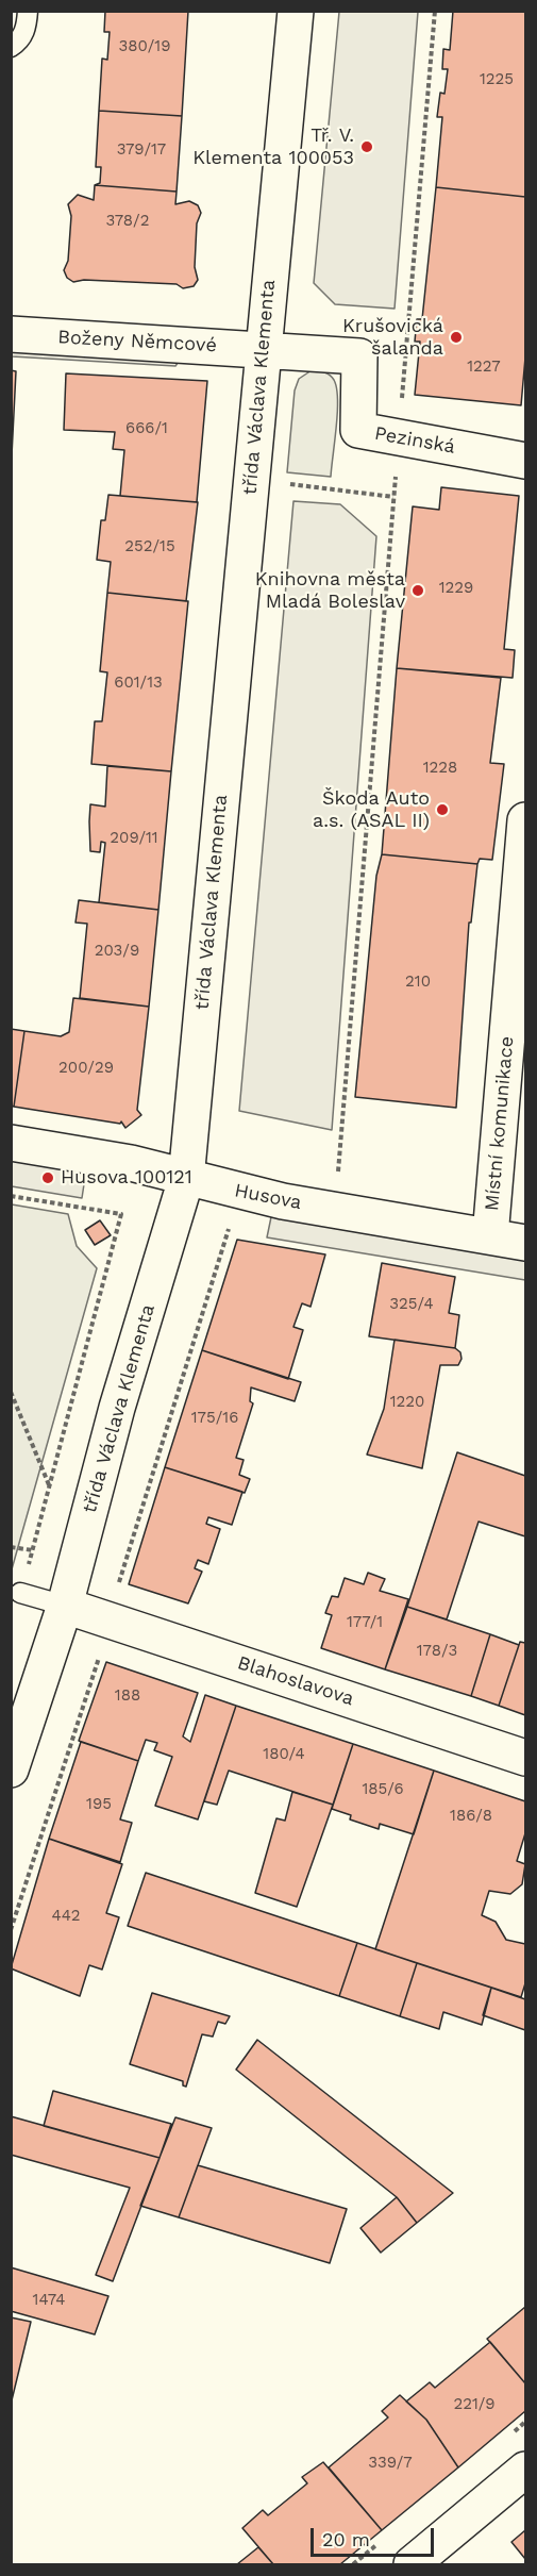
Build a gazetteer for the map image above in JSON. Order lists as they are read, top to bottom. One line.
{"streets":{"street":["Boženy Němcové","třída Václava Klementa","Pezinská","Místní komunikace","Husova","Blahoslavova"]},"crossings":[["Boženy Němcové","třída Václava Klementa"],["Boženy Němcové","Pezinská"],["třída Václava Klementa","Pezinská"],["třída Václava Klementa","Husova"],["třída Václava Klementa","Blahoslavova"],["Místní komunikace","Husova"]],"places":["Tř. V. Klementa 100053","Krušovická šalanda","Knihovna města Mladá Boleslav","Škoda Auto a.s. (ASAL II)","Husova 100121"],"house_numbers":["380/19","1225","379/17","378/2","1227","666/1","252/15","1229","601/13","1228","209/11","203/9","210","200/29","325/4","1220","175/16","177/1","178/3","188","180/4","185/6","195","186/8","442","1474","221/9","339/7"],"scale_bar":"20 m"}
